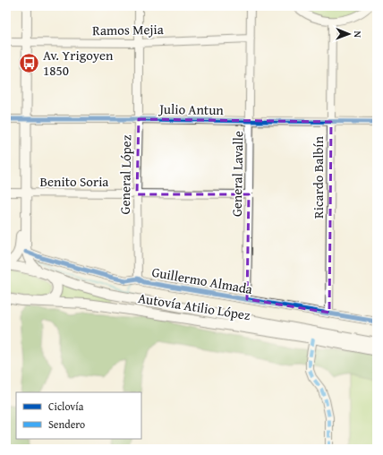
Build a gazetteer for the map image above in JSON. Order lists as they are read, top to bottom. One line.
{"streets":{"main road":["Autovía Atilio López"],"street":["Ramos Mejia","Julio Antun","General Lavalle","General López","Ricardo Balbín","Benito Soria","Guillermo Almada"]},"crossings":[["Ramos Mejia","General Lavalle"],["Ramos Mejia","General López"],["Julio Antun","General Lavalle"],["Julio Antun","General López"],["Julio Antun","Ricardo Balbín"],["General Lavalle","Benito Soria"],["General Lavalle","Guillermo Almada"],["General López","Benito Soria"],["General López","Guillermo Almada"],["Ricardo Balbín","Guillermo Almada"]],"places":{"bus stop":["Av. Yrigoyen 1850"]},"legend":["Ciclovía","Sendero"],"north":"right"}
